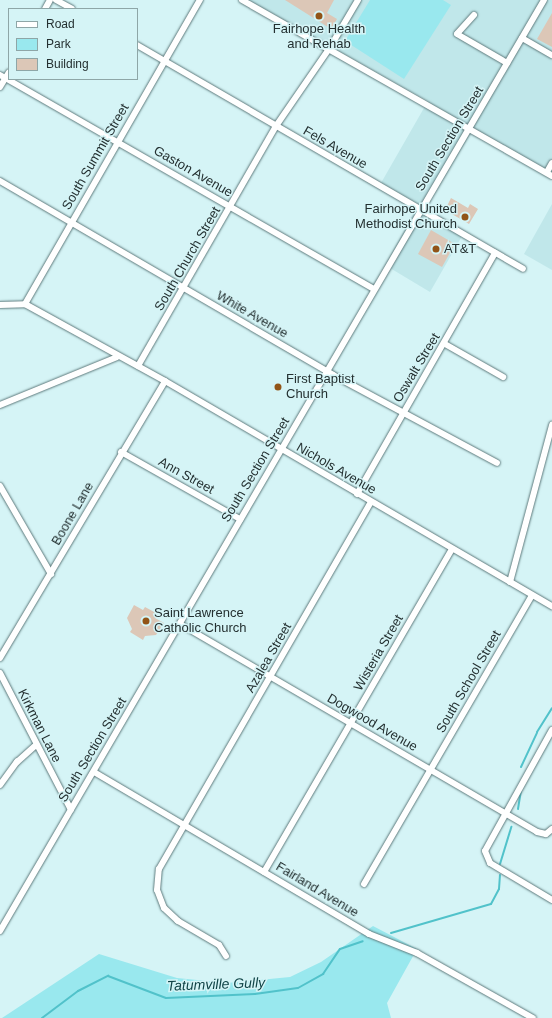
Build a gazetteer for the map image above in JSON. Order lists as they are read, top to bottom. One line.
{"streets":{"street":["South Section Street","Fels Avenue","South Summit Street","Gaston Avenue","South Church Street","White Avenue","Oswalt Street","Nichols Avenue","Ann Street","Boone Lane","Wisteria Street","Azalea Street","South School Street","Dogwood Avenue","Kirkman Lane","Fairland Avenue"]},"crossings":[["South Section Street","Fels Avenue"],["South Section Street","Gaston Avenue"],["South Section Street","White Avenue"],["South Section Street","Nichols Avenue"],["South Section Street","Ann Street"],["South Section Street","Dogwood Avenue"],["South Section Street","Kirkman Lane"],["South Section Street","Fairland Avenue"],["Fels Avenue","South Summit Street"],["Fels Avenue","South Church Street"],["Fels Avenue","Oswalt Street"],["South Summit Street","Gaston Avenue"],["South Summit Street","White Avenue"],["South Summit Street","Nichols Avenue"],["Gaston Avenue","South Church Street"],["South Church Street","White Avenue"],["South Church Street","Nichols Avenue"],["White Avenue","Oswalt Street"],["Oswalt Street","Nichols Avenue"],["Nichols Avenue","Boone Lane"],["Nichols Avenue","Wisteria Street"],["Nichols Avenue","Azalea Street"],["Nichols Avenue","South School Street"],["Ann Street","Boone Lane"],["Wisteria Street","Dogwood Avenue"],["Wisteria Street","Fairland Avenue"],["Azalea Street","Dogwood Avenue"],["Azalea Street","Fairland Avenue"],["South School Street","Dogwood Avenue"]],"water":["Tatumville Gully"],"places":["Fairhope Health and Rehab","Fairhope United Methodist Church","AT&T","First Baptist Church","Saint Lawrence Catholic Church"],"legend":["Road","Park","Building"]}
